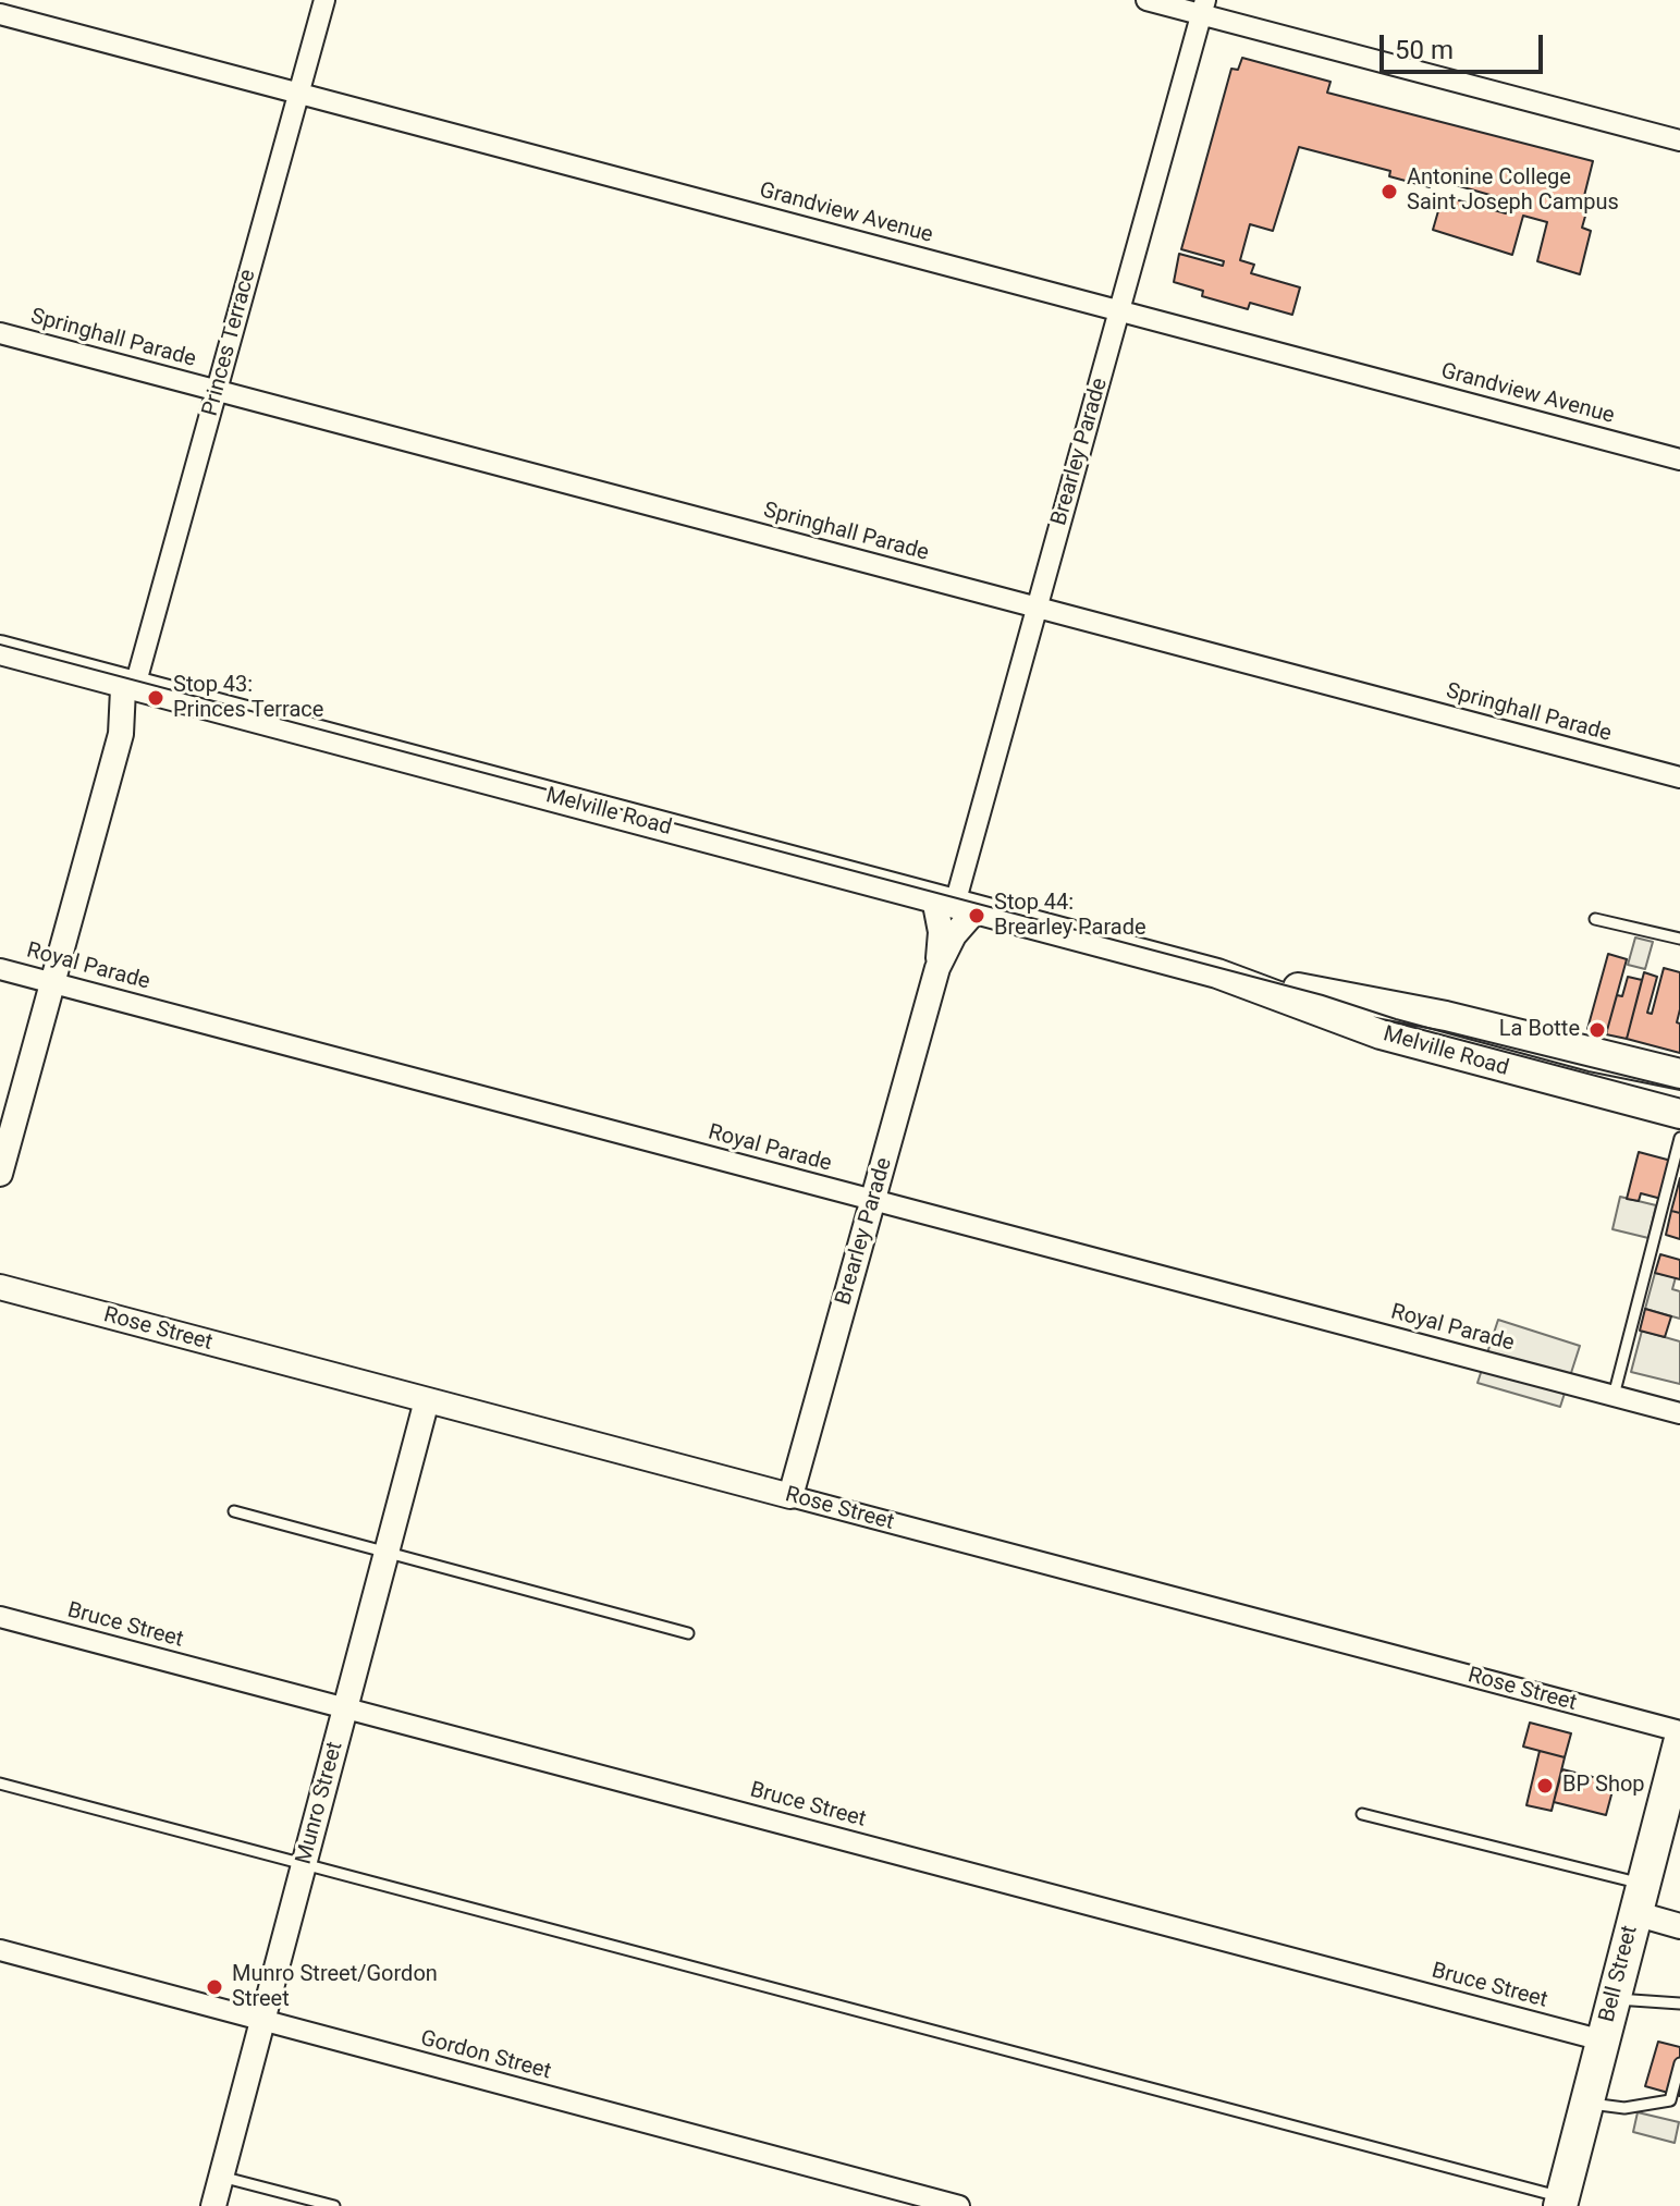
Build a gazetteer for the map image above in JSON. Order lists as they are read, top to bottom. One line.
{"streets":{"highway":["Bell Street"],"main road":["Melville Road"],"street":["Grandview Avenue","Springhall Parade","Princes Terrace","Brearley Parade","Royal Parade","Rose Street","Bruce Street","Munro Street","Gordon Street"]},"crossings":[["Grandview Avenue","Princes Terrace"],["Grandview Avenue","Brearley Parade"],["Springhall Parade","Princes Terrace"],["Springhall Parade","Brearley Parade"],["Princes Terrace","Melville Road"],["Princes Terrace","Royal Parade"],["Brearley Parade","Melville Road"],["Brearley Parade","Royal Parade"],["Brearley Parade","Rose Street"],["Rose Street","Munro Street"],["Bruce Street","Munro Street"],["Bruce Street","Bell Street"],["Munro Street","Gordon Street"]],"places":["Antonine College Saint Joseph Campus","Stop 43: Princes Terrace","Stop 44: Brearley Parade","La Botte","BP Shop","Munro Street/Gordon Street"],"scale_bar":"50 m"}
